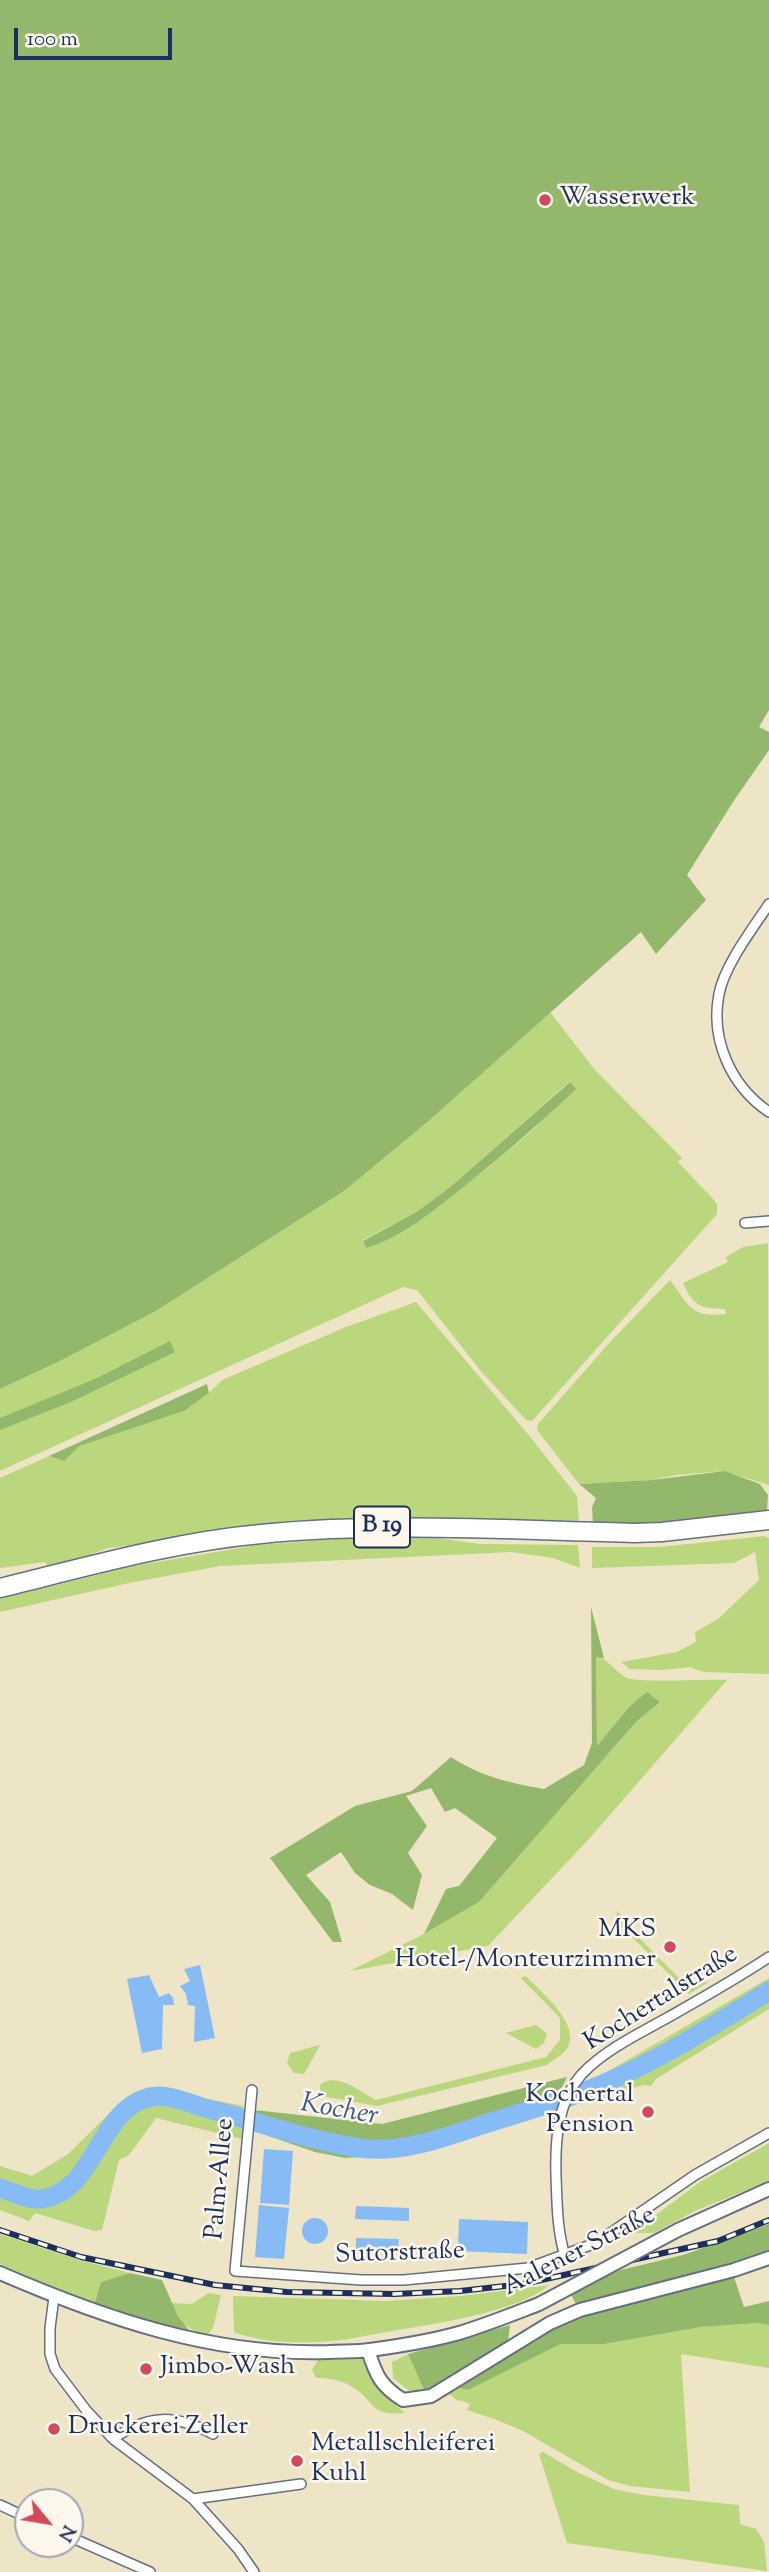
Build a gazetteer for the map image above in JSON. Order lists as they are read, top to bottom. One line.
{"streets":{"highway":["B 19"],"street":["Kochertalstraße","Palm-Allee","Aalener Straße","Sutorstraße"]},"crossings":[["Kochertalstraße","Sutorstraße"],["Palm-Allee","Sutorstraße"]],"water":["Kocher"],"places":["Wasserwerk","MKS Hotel-/Monteurzimmer","Kochertal Pension","Jimbo-Wash","Druckerei Zeller","Metallschleiferei Kuhl"],"scale_bar":"100 m","north":"bottom right"}
